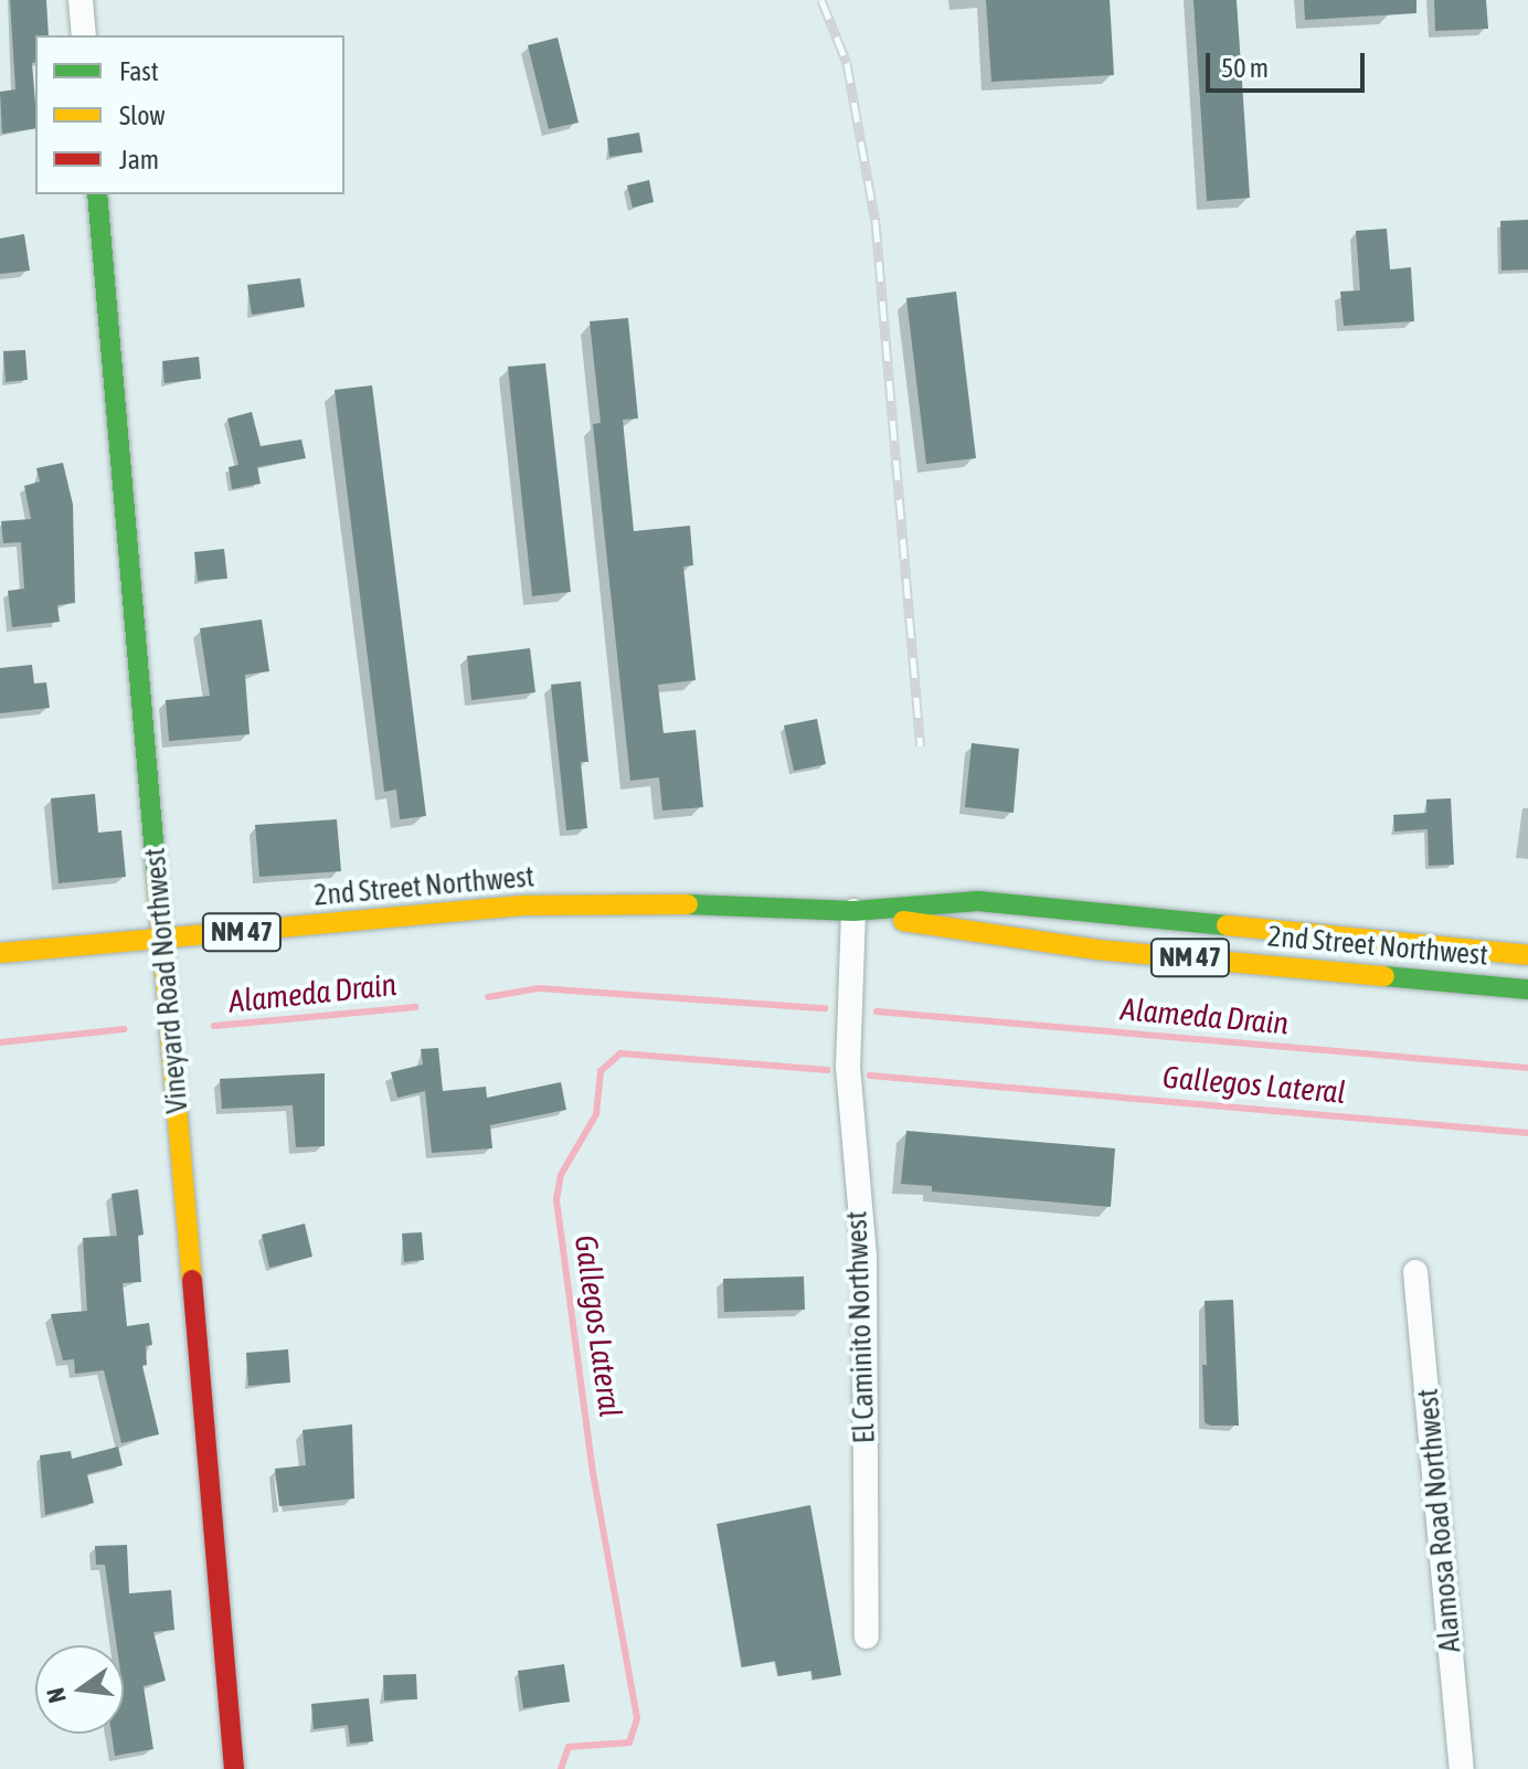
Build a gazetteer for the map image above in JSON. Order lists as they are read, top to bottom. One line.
{"streets":{"main road":["2nd Street Northwest","NM 47","Vineyard Road Northwest"],"street":["El Caminito Northwest","Alamosa Road Northwest"]},"crossings":[["2nd Street Northwest","Vineyard Road Northwest"],["2nd Street Northwest","El Caminito Northwest"]],"water":["Alameda Drain","Gallegos Lateral"],"legend":["Fast","Slow","Jam"],"scale_bar":"50 m","north":"left"}
